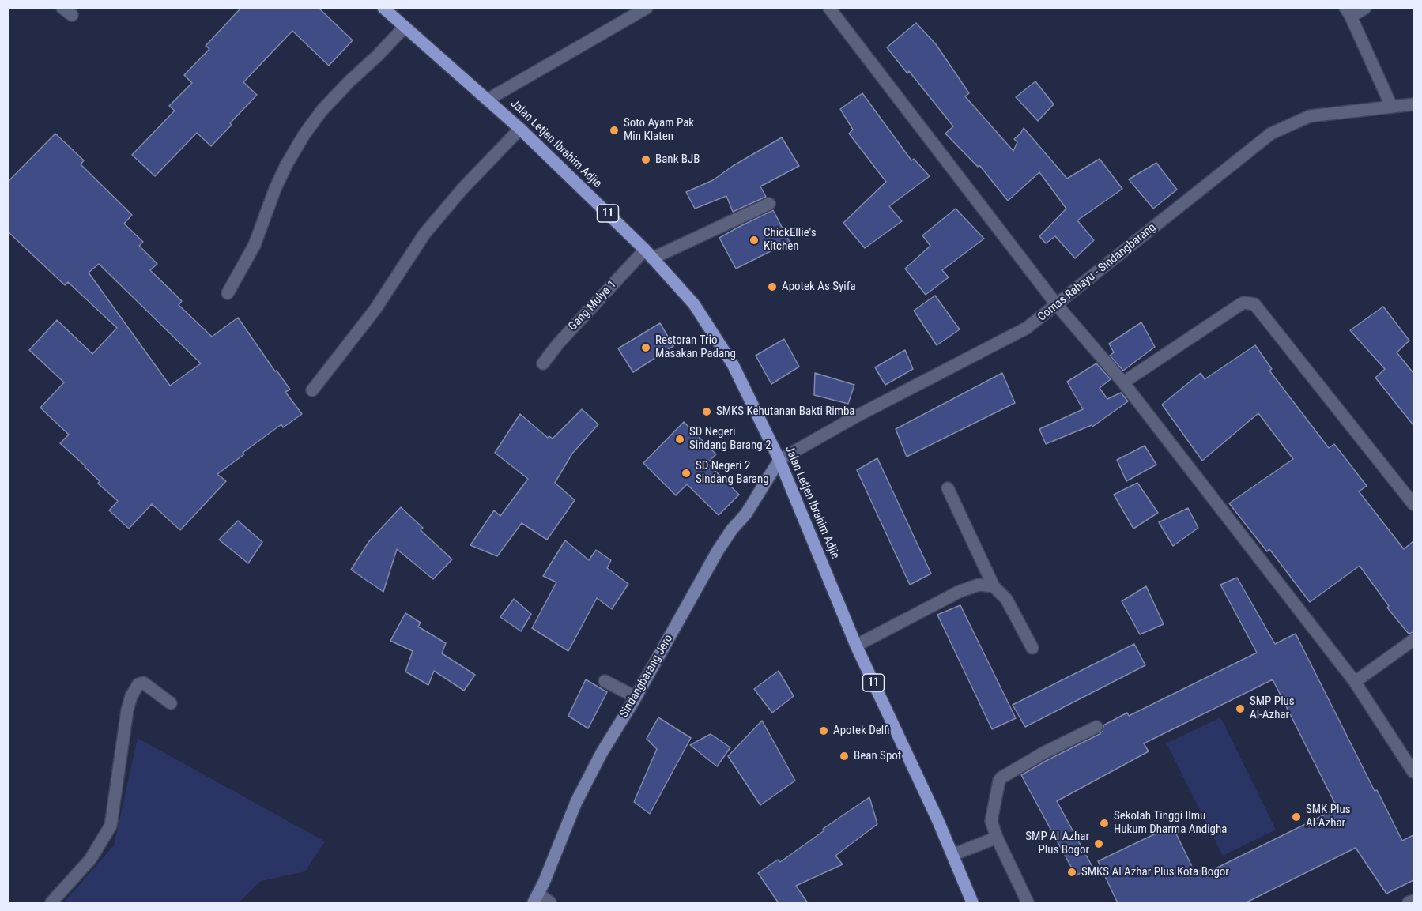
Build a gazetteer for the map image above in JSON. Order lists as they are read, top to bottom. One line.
{"streets":{"main road":["Jalan Letjen Ibrahim Adjie","11"],"street":["Comas Rahayu - Sindangbarang","Gang Mulya 1","Sindangbarang Jero"]},"crossings":[["Jalan Letjen Ibrahim Adjie","Comas Rahayu - Sindangbarang"],["Jalan Letjen Ibrahim Adjie","Gang Mulya 1"],["Jalan Letjen Ibrahim Adjie","Sindangbarang Jero"],["Comas Rahayu - Sindangbarang","Sindangbarang Jero"]],"places":["Soto Ayam Pak Min Klaten","Bank BJB","ChickEllie's Kitchen","Apotek As Syifa","Restoran Trio Masakan Padang","SMKS Kehutanan Bakti Rimba","SD Negeri Sindang Barang 2","SD Negeri 2 Sindang Barang","SMP Plus Al-Azhar","Apotek Delfi","Bean Spot","SMK Plus Al-Azhar","Sekolah Tinggi Ilmu Hukum Dharma Andigha","SMP Al Azhar Plus Bogor","SMKS Al Azhar Plus Kota Bogor"]}
